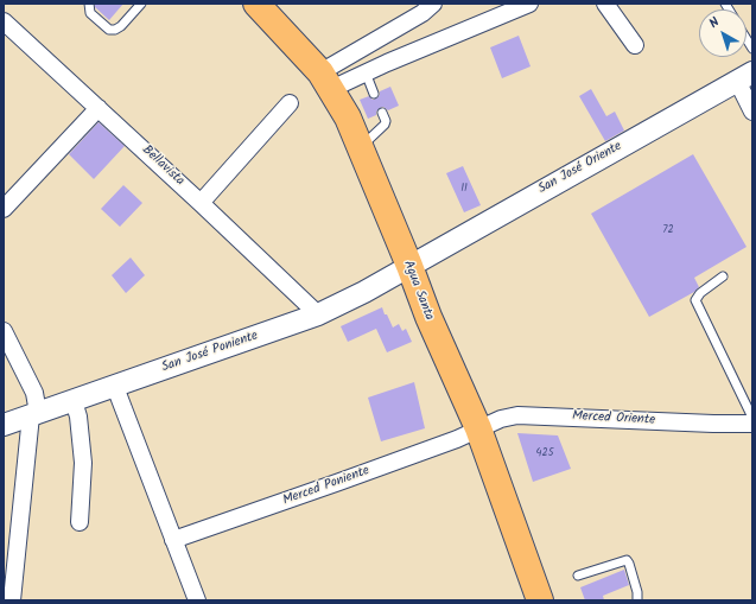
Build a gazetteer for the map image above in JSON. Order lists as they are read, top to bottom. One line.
{"streets":{"main road":["Agua Santa"],"street":["Bellavista","San José Oriente","San José Poniente","Merced Oriente","Merced Poniente"]},"crossings":[["Bellavista","San José Poniente"],["San José Oriente","Agua Santa"],["San José Oriente","San José Poniente"],["Agua Santa","San José Poniente"],["Agua Santa","Merced Oriente"],["Agua Santa","Merced Poniente"],["Merced Oriente","Merced Poniente"]],"house_numbers":["11","72","425"],"north":"top left"}
